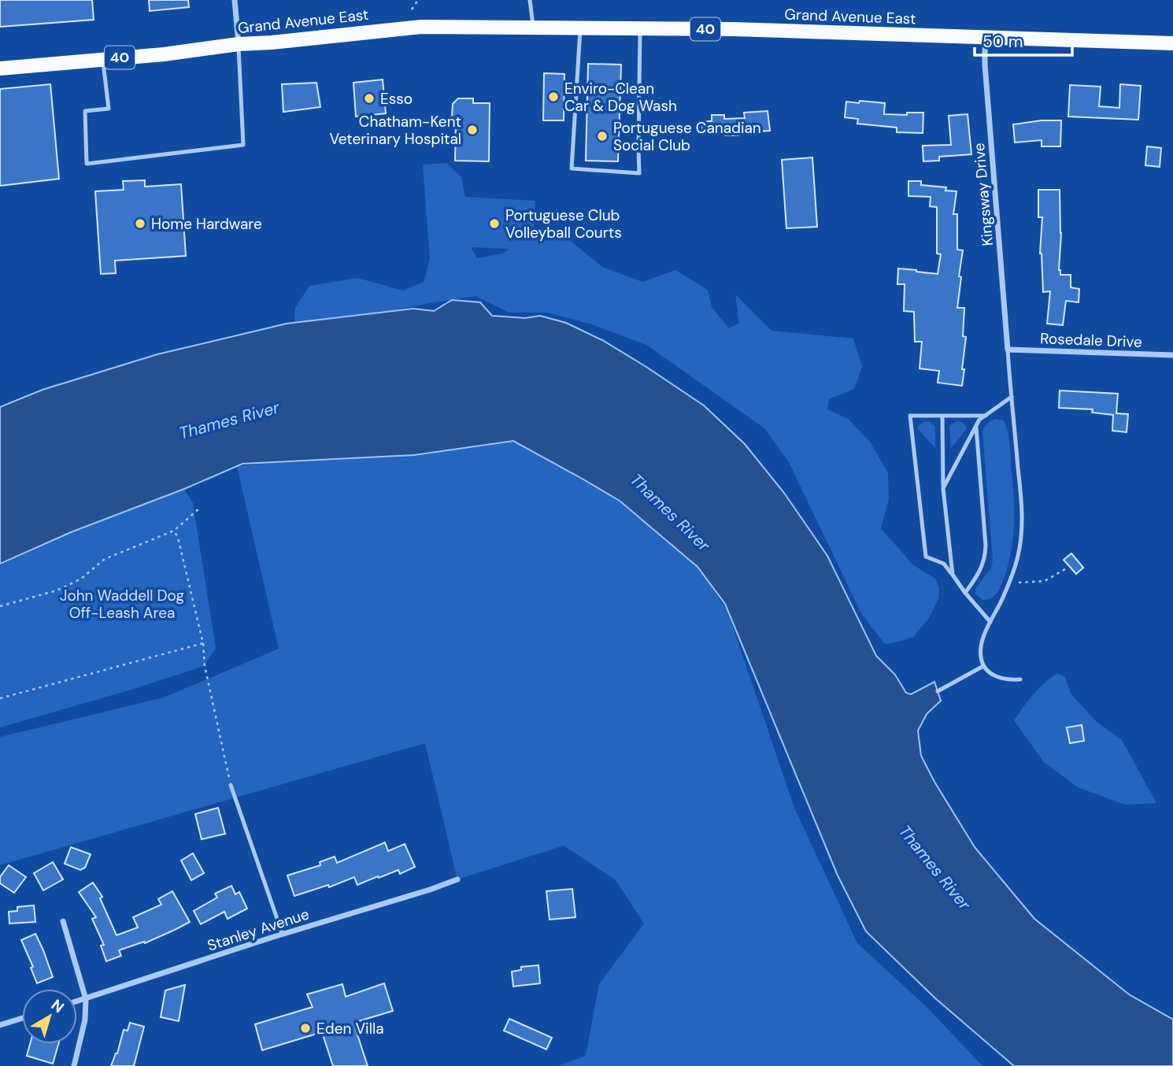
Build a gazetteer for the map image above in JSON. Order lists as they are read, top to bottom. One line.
{"streets":{"main road":["Grand Avenue East","40"],"street":["Kingsway Drive","Rosedale Drive","Stanley Avenue"]},"crossings":[["Grand Avenue East","Kingsway Drive"],["Kingsway Drive","Rosedale Drive"]],"water":["Thames River"],"parks":["John Waddell Dog Off-Leash Area"],"places":["Enviro-Clean Car & Dog Wash","Esso","Chatham-Kent Veterinary Hospital","Portuguese Canadian Social Club","Home Hardware","Portuguese Club Volleyball Courts","Eden Villa"],"scale_bar":"50 m","north":"top right"}
